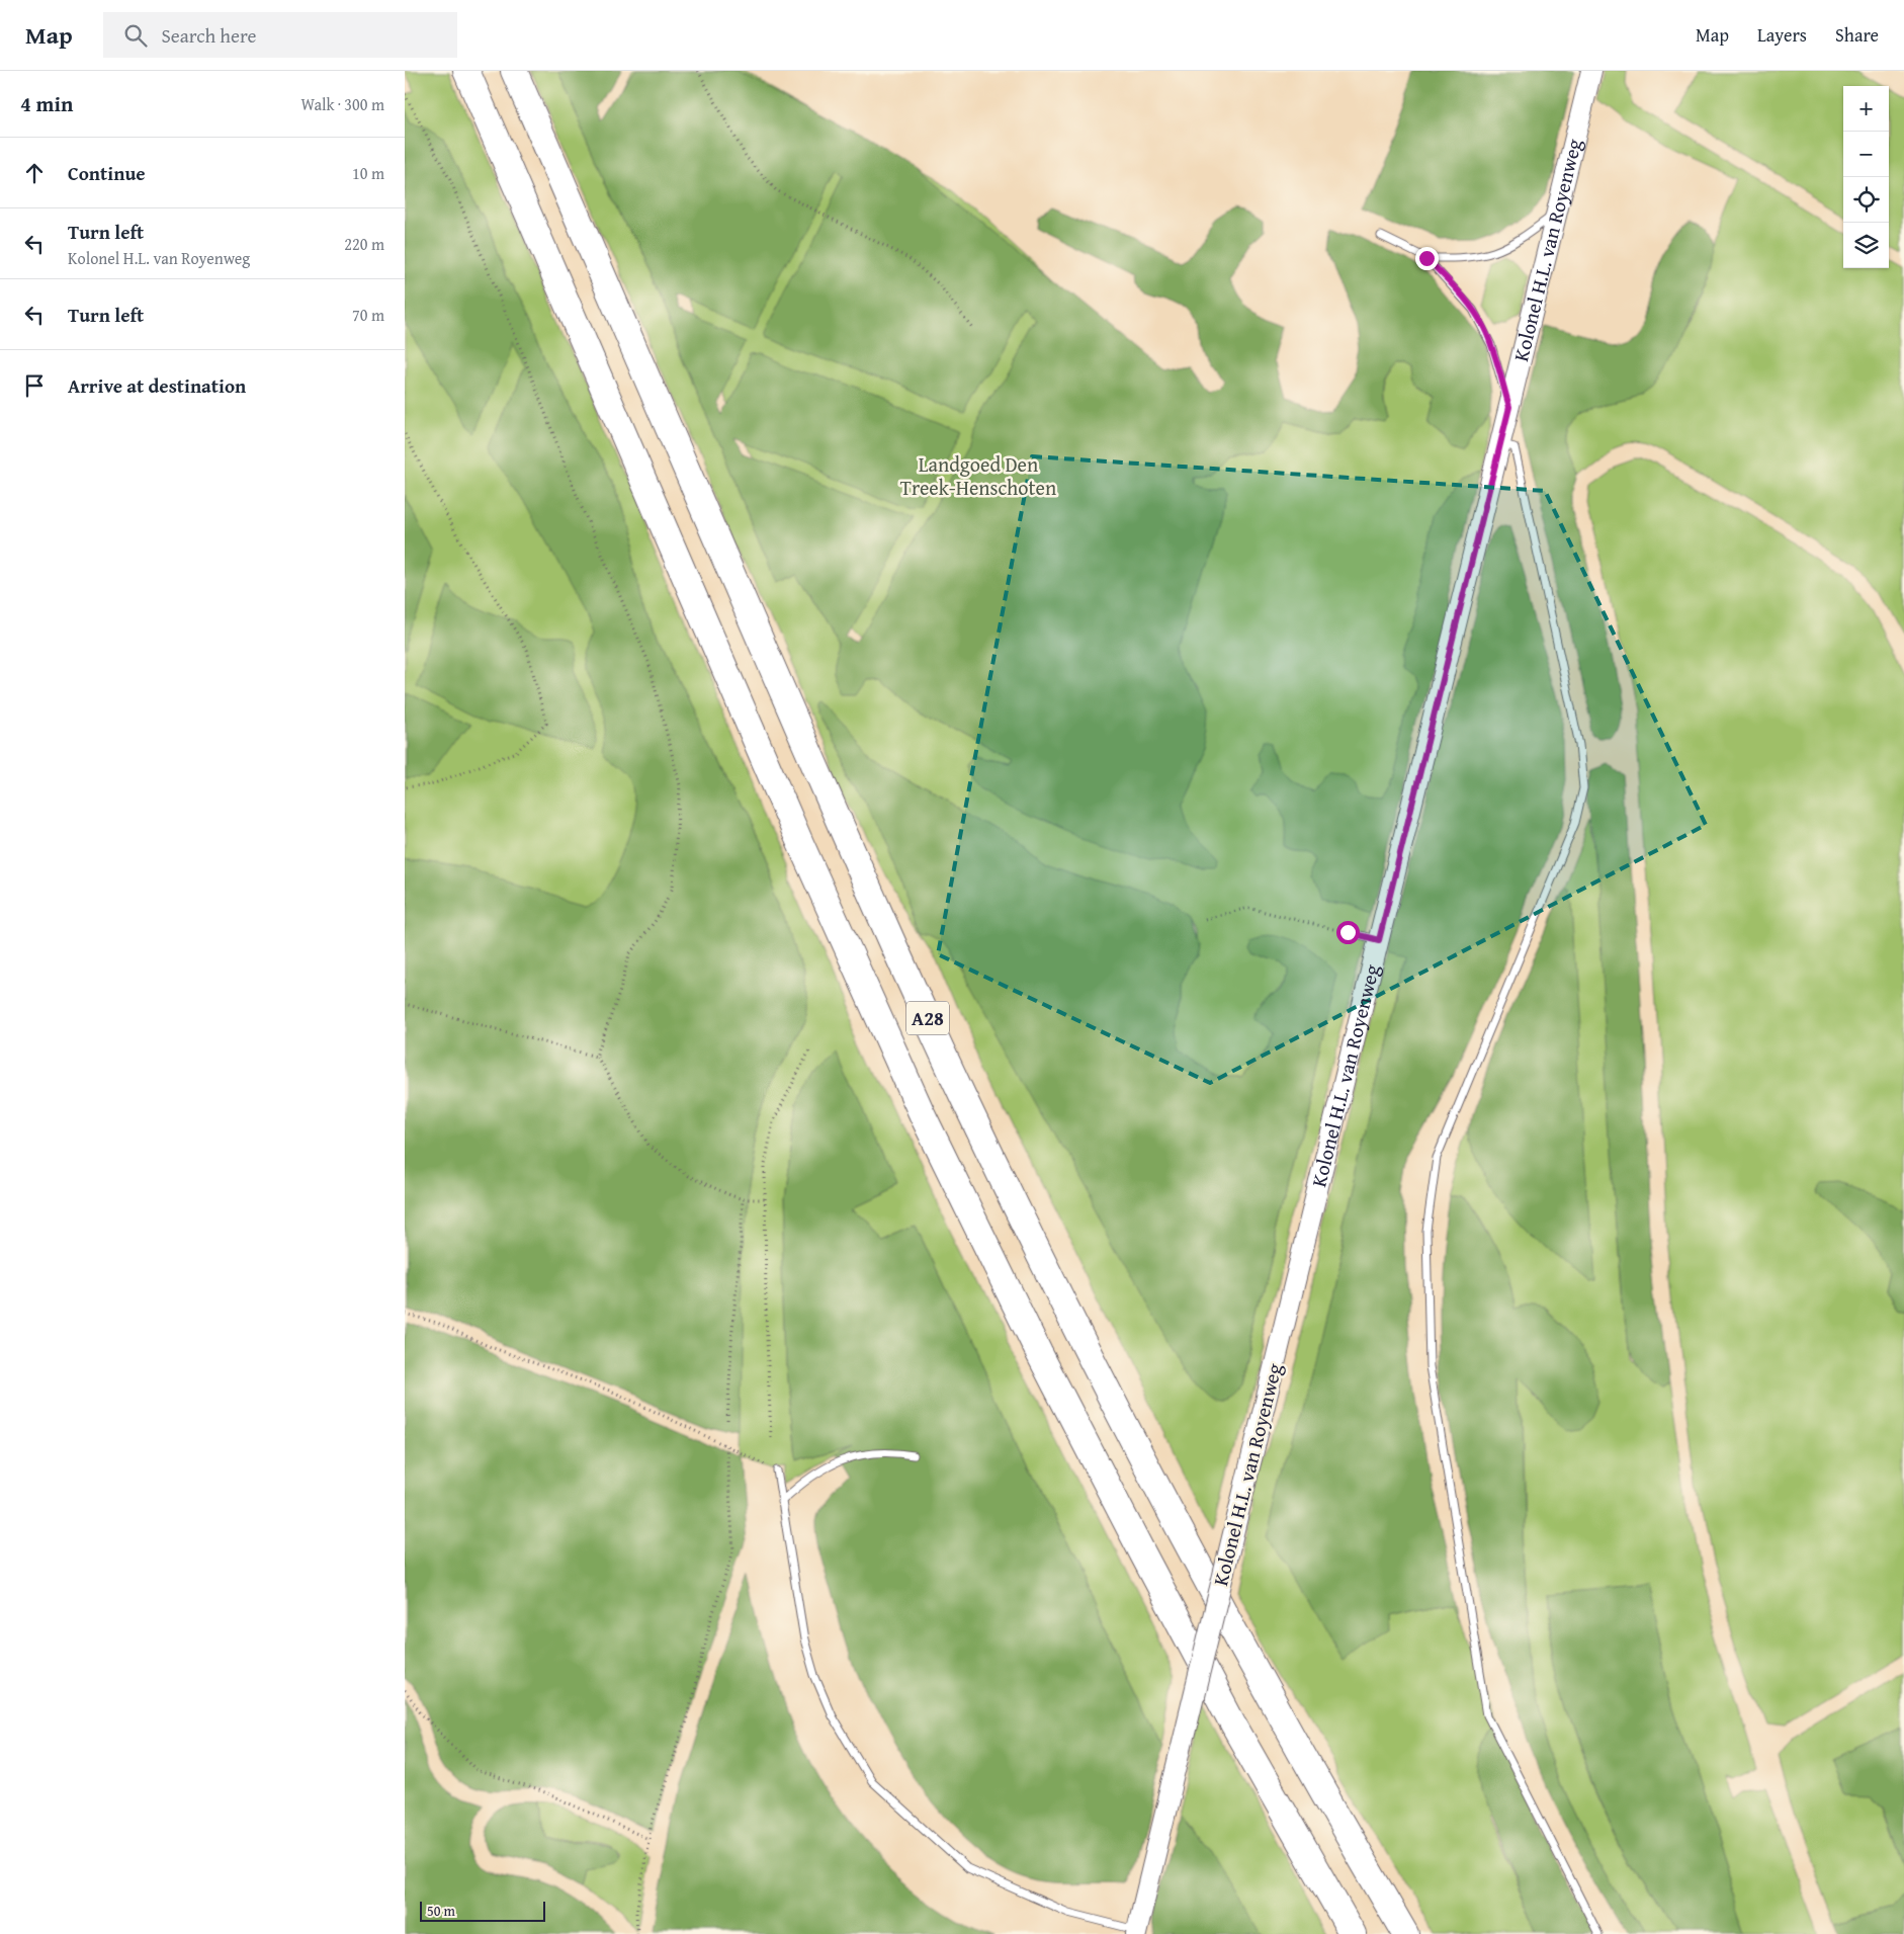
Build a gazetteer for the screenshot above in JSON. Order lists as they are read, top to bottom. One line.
{"streets":{"highway":["A28"],"street":["Kolonel H.L. van Royenweg"]},"parks":["Landgoed Den Treek-Henschoten"],"scale_bar":"50 m","page":{"header":"Map","search":"Search here","nav":["Map","Layers","Share"],"heading":["4 min","Walk · 300 m"],"map_buttons":["+","−"],"list":[["Continue","10 m"],["Turn left","Kolonel H.L. van Royenweg","220 m"],["Turn left","70 m"],"Arrive at destination"],"scale":"50 m"}}
